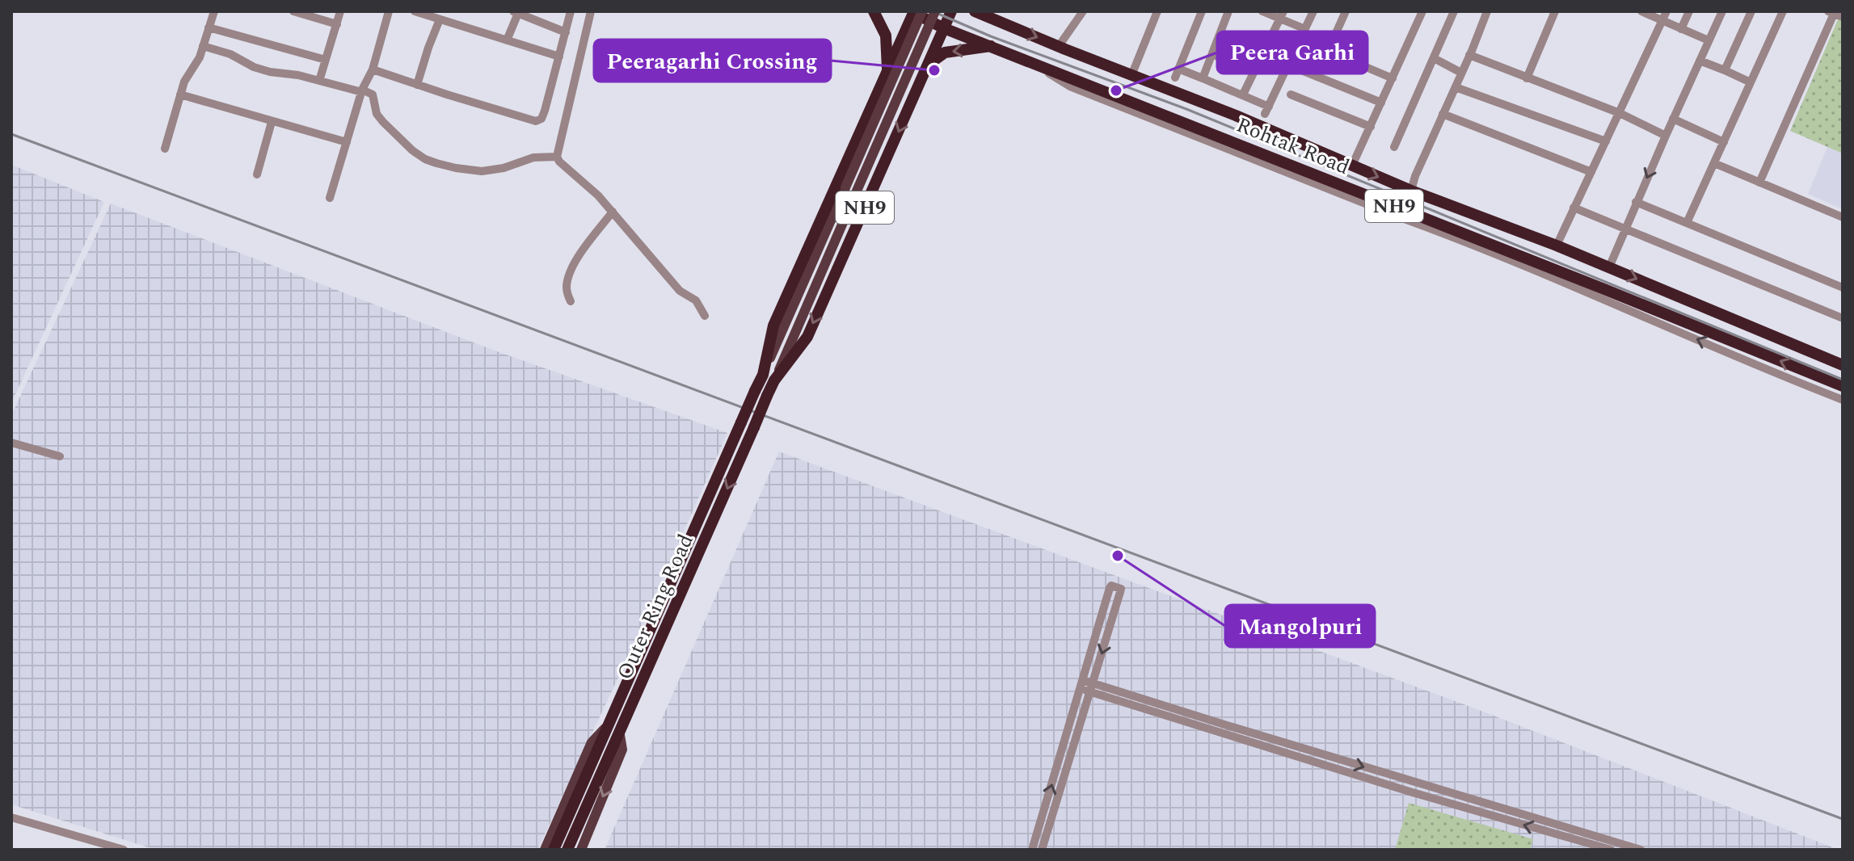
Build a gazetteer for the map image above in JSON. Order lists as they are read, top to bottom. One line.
{"streets":{"highway":["Rohtak Road","NH9","Outer Ring Road"]},"crossings":[["Rohtak Road","Outer Ring Road"]],"places":["Peeragarhi Crossing","Peera Garhi","Mangolpuri"]}
